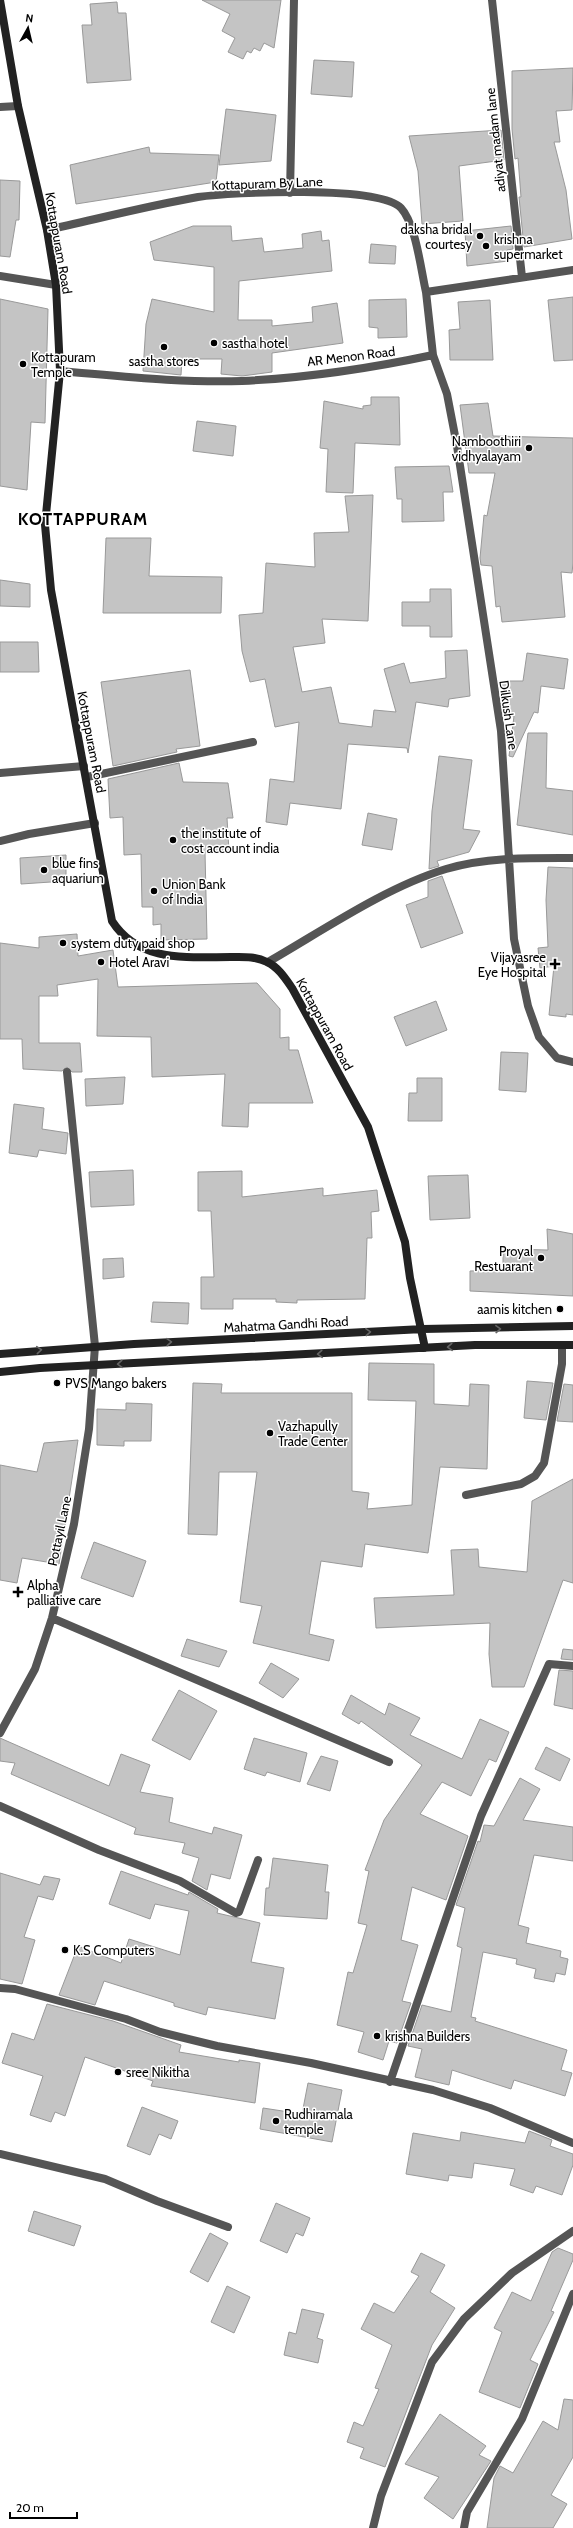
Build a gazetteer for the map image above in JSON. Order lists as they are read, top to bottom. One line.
{"streets":{"street":["adiyat madam lane","Kottapuram By Lane","Kottappuram Road","AR Menon Road","Dilkush Lane","Mahatma Gandhi Road","Pottayil Lane"]},"crossings":[["Kottapuram By Lane","Kottappuram Road"],["Kottappuram Road","AR Menon Road"],["Kottappuram Road","Mahatma Gandhi Road"],["AR Menon Road","Dilkush Lane"],["Mahatma Gandhi Road","Pottayil Lane"]],"districts":["KOTTAPPURAM"],"places":{"other":["daksha bridal courtesy","krishna supermarket","sastha hotel","sastha stores","Kottapuram Temple","Namboothiri vidhyalayam","the institute of cost account india","blue fins aquarium","Union Bank of India","system duty paid shop","Hotel Aravi","Proyal Restuarant","aamis kitchen","PVS Mango bakers","Vazhapully Trade Center","K.S Computers","krishna Builders","sree Nikitha","Rudhiramala temple"],"health":["Vijayasree Eye Hospital","Alpha palliative care"]},"scale_bar":"20 m","north":"top"}
